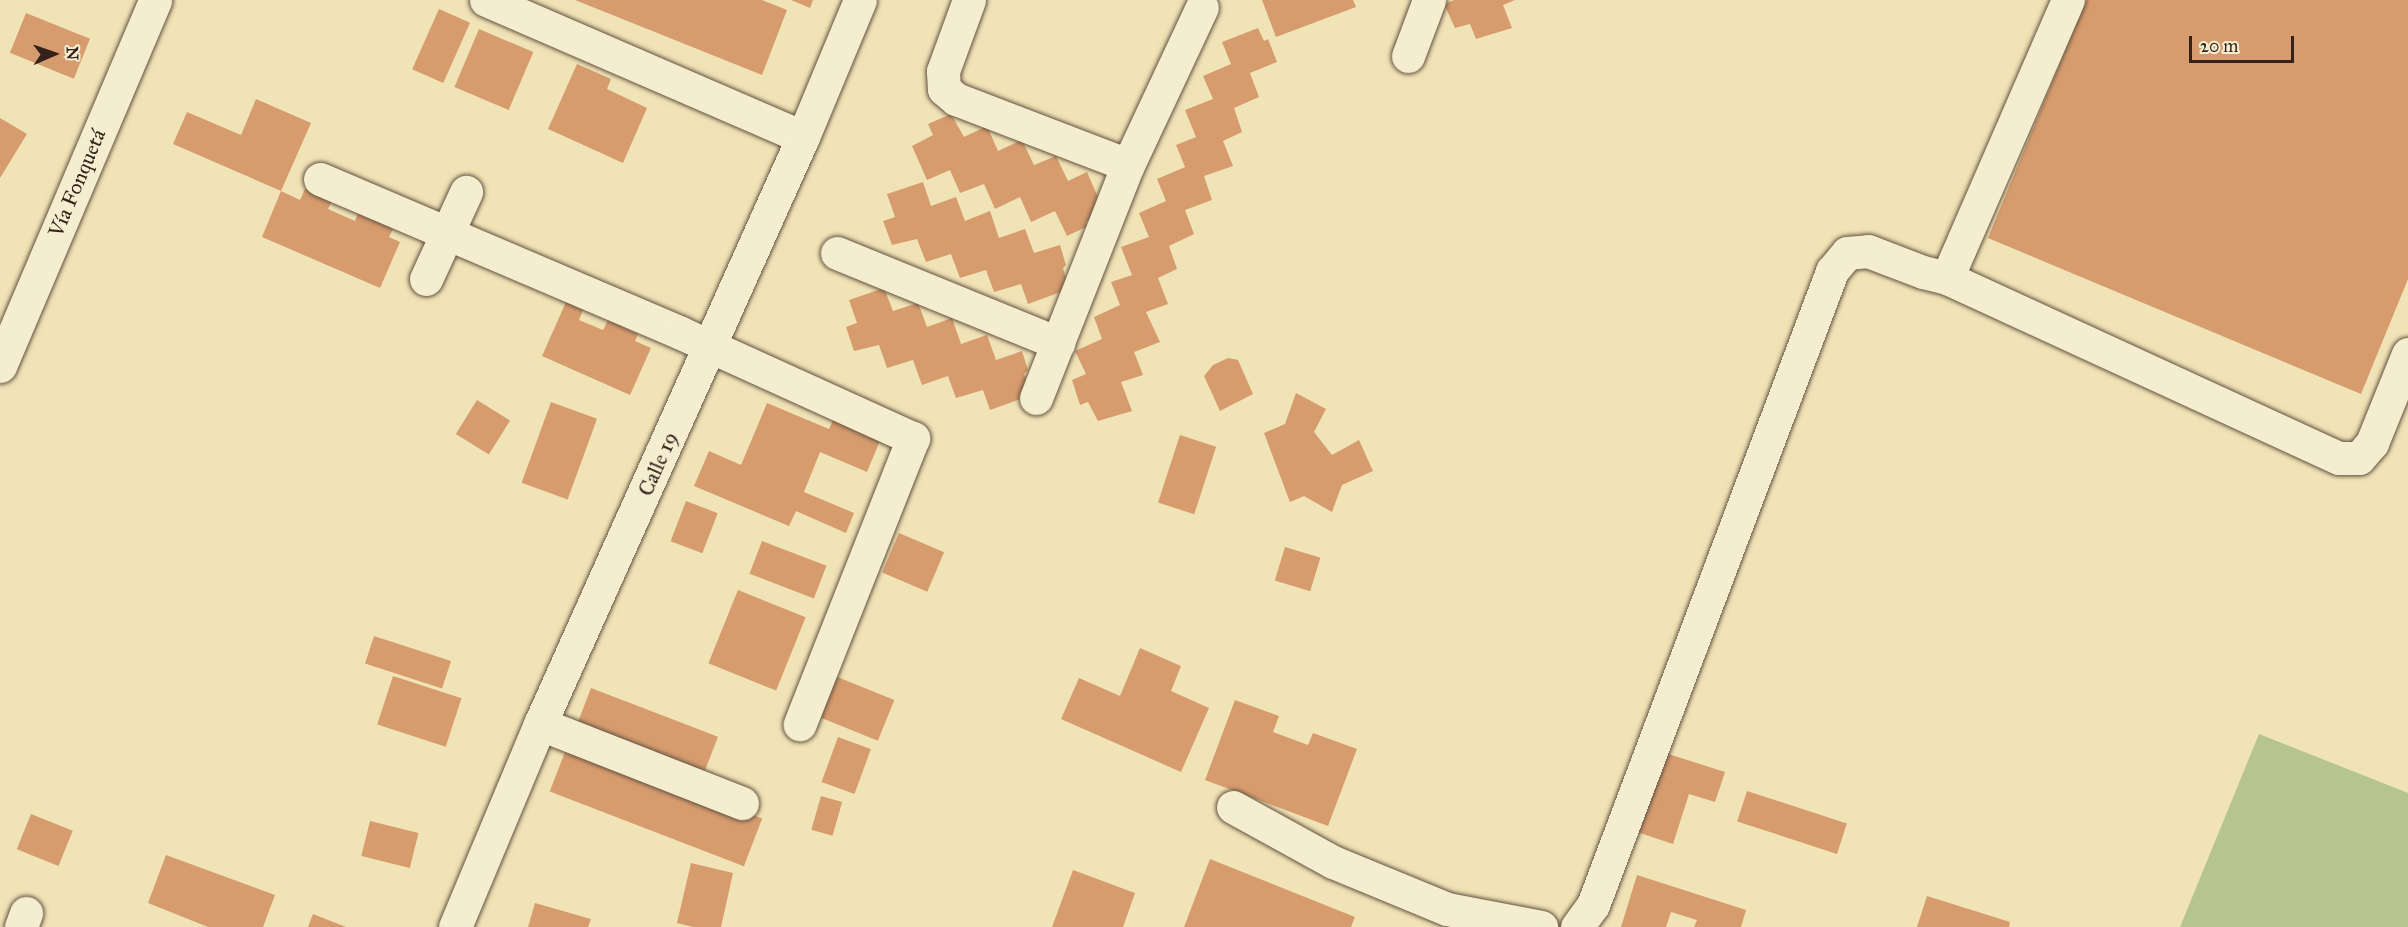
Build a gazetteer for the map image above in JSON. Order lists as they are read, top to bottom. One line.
{"streets":{"street":["Vía Fonquetá","Calle 19"]},"scale_bar":"20 m","north":"right"}
